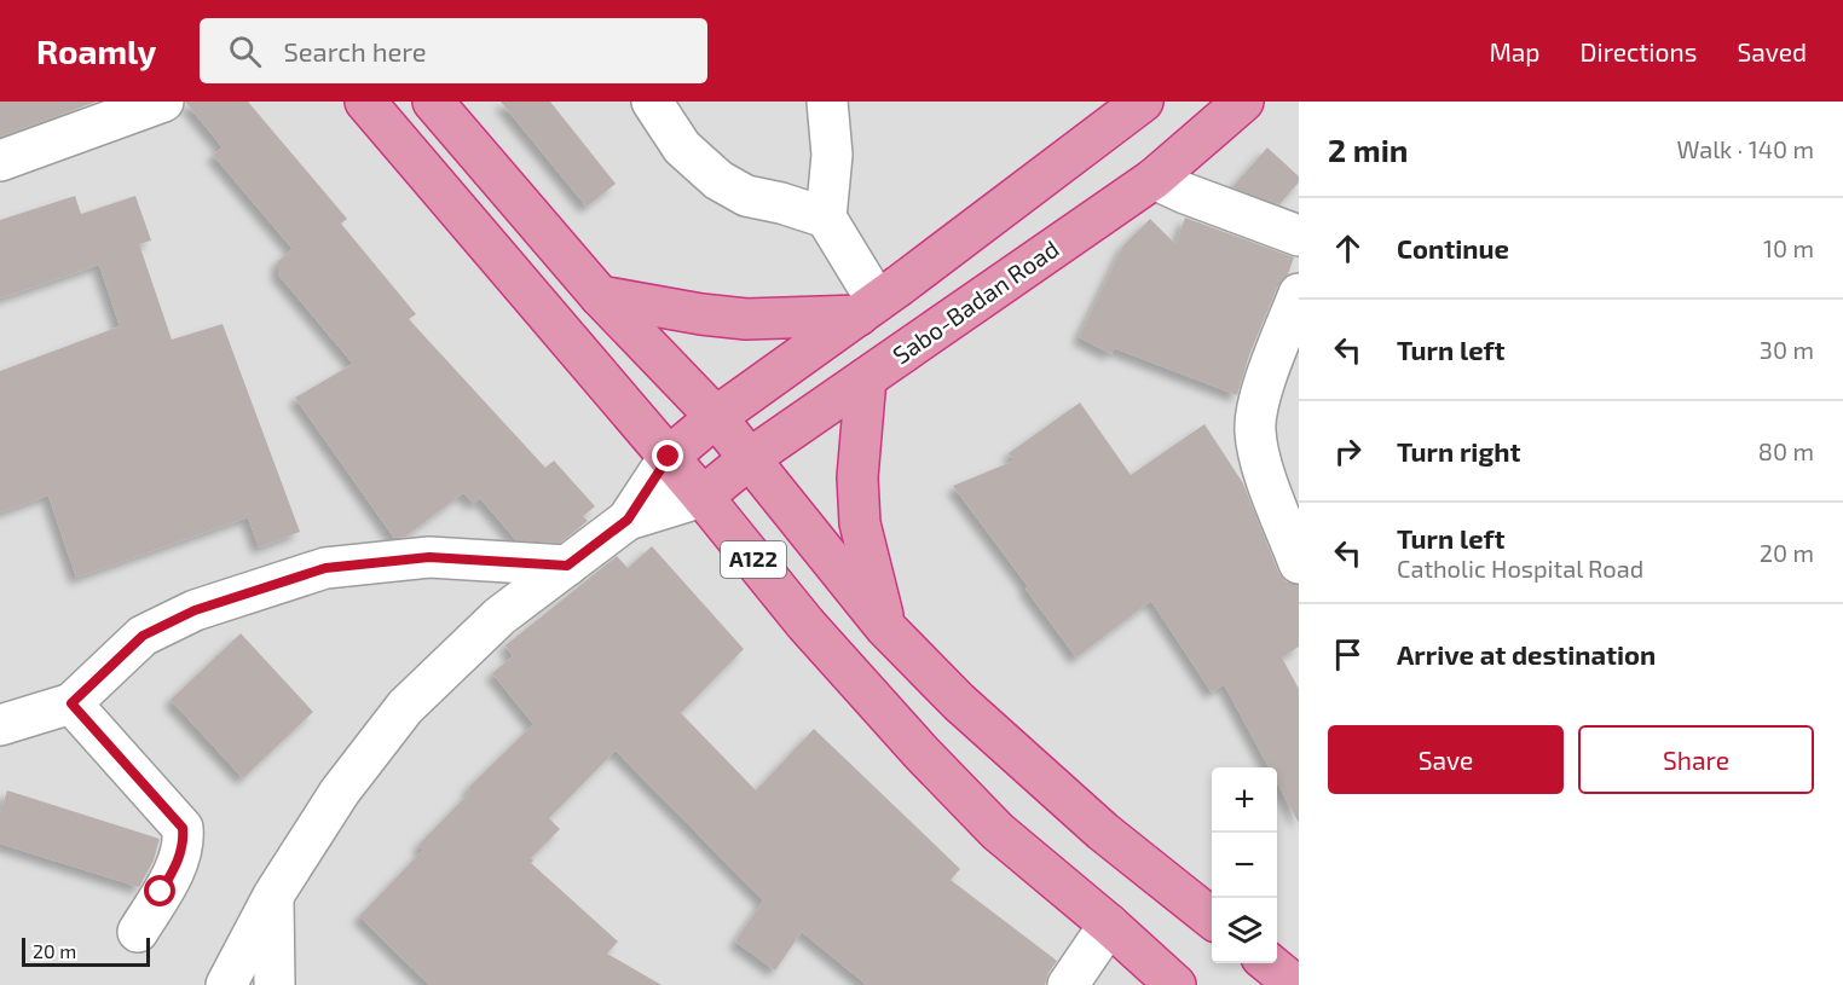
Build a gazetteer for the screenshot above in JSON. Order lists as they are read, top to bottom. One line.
{"streets":{"highway":["Sabo-Badan Road","A122"]},"crossings":[["Sabo-Badan Road","A122"]],"scale_bar":"20 m","page":{"header":"Roamly","search":"Search here","nav":["Map","Directions","Saved"],"heading":["2 min","Walk · 140 m"],"list":[["Continue","10 m"],["Turn left","30 m"],["Turn right","80 m"],["Turn left","Catholic Hospital Road","20 m"],"Arrive at destination"],"buttons":["Save","Share"],"map_buttons":["+","−"],"scale":"20 m"}}
